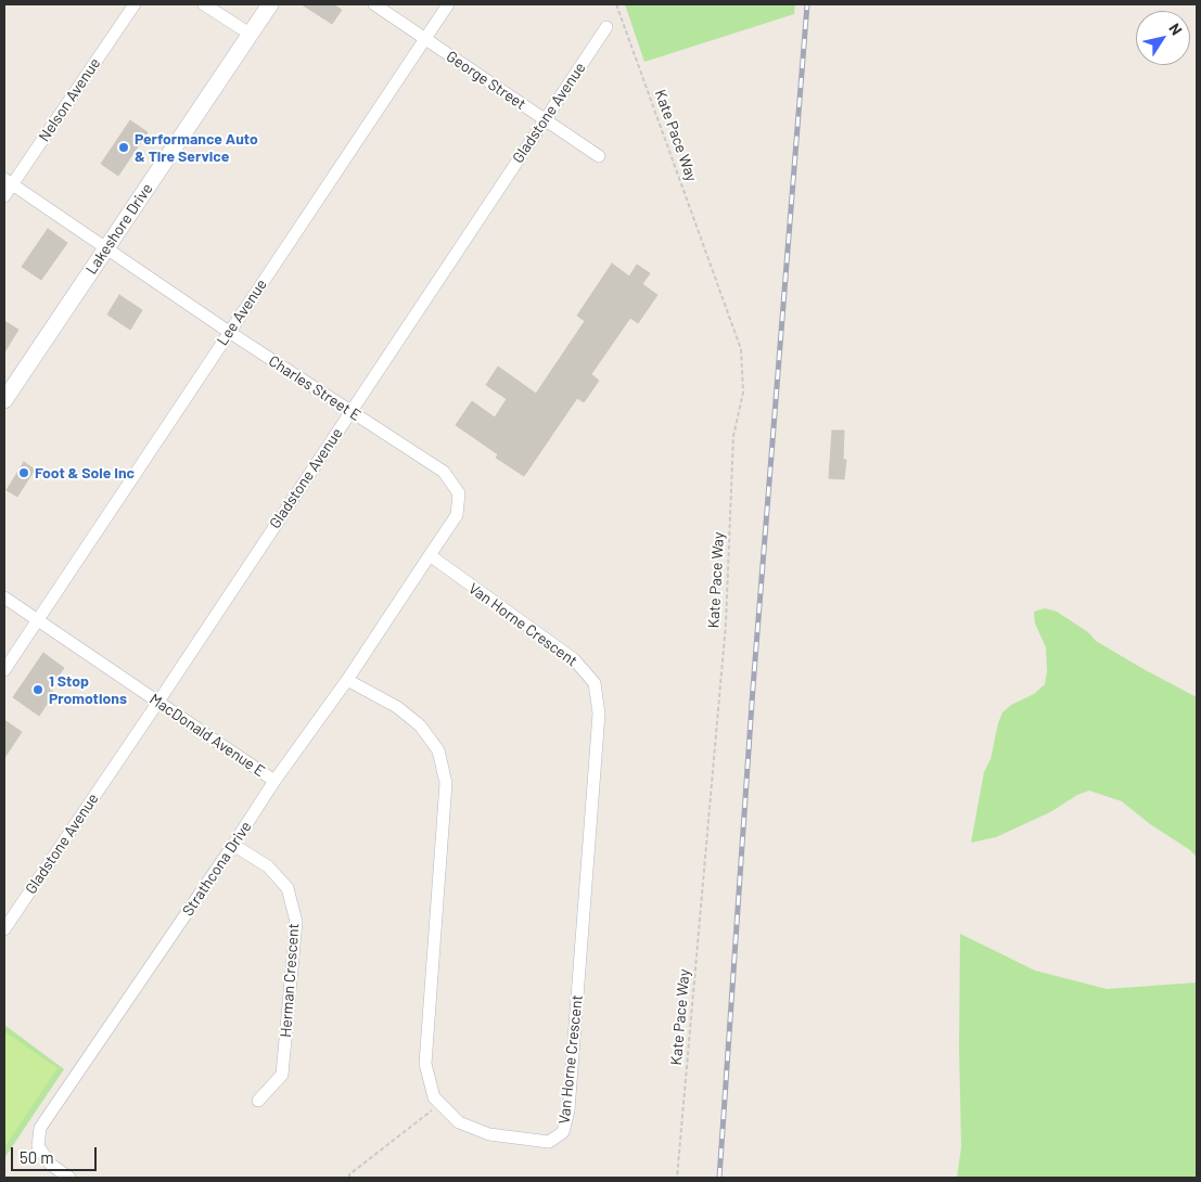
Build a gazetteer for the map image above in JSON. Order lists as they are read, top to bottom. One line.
{"streets":{"main road":["Lakeshore Drive"],"street":["George Street","Nelson Avenue","Gladstone Avenue","Lee Avenue","Charles Street E","Van Horne Crescent","MacDonald Avenue E","Strathcona Drive","Herman Crescent"],"path":["Kate Pace Way"]},"crossings":[["George Street","Gladstone Avenue"],["George Street","Lee Avenue"],["Nelson Avenue","Charles Street E"],["Gladstone Avenue","Charles Street E"],["Gladstone Avenue","MacDonald Avenue E"],["Lakeshore Drive","Charles Street E"],["Lee Avenue","Charles Street E"],["Lee Avenue","MacDonald Avenue E"],["Charles Street E","Van Horne Crescent"],["Charles Street E","Strathcona Drive"],["Van Horne Crescent","Strathcona Drive"],["MacDonald Avenue E","Strathcona Drive"],["Strathcona Drive","Herman Crescent"]],"places":["Performance Auto & Tire Service","Foot & Sole Inc","1 Stop Promotions"],"scale_bar":"50 m","north":"top right"}
